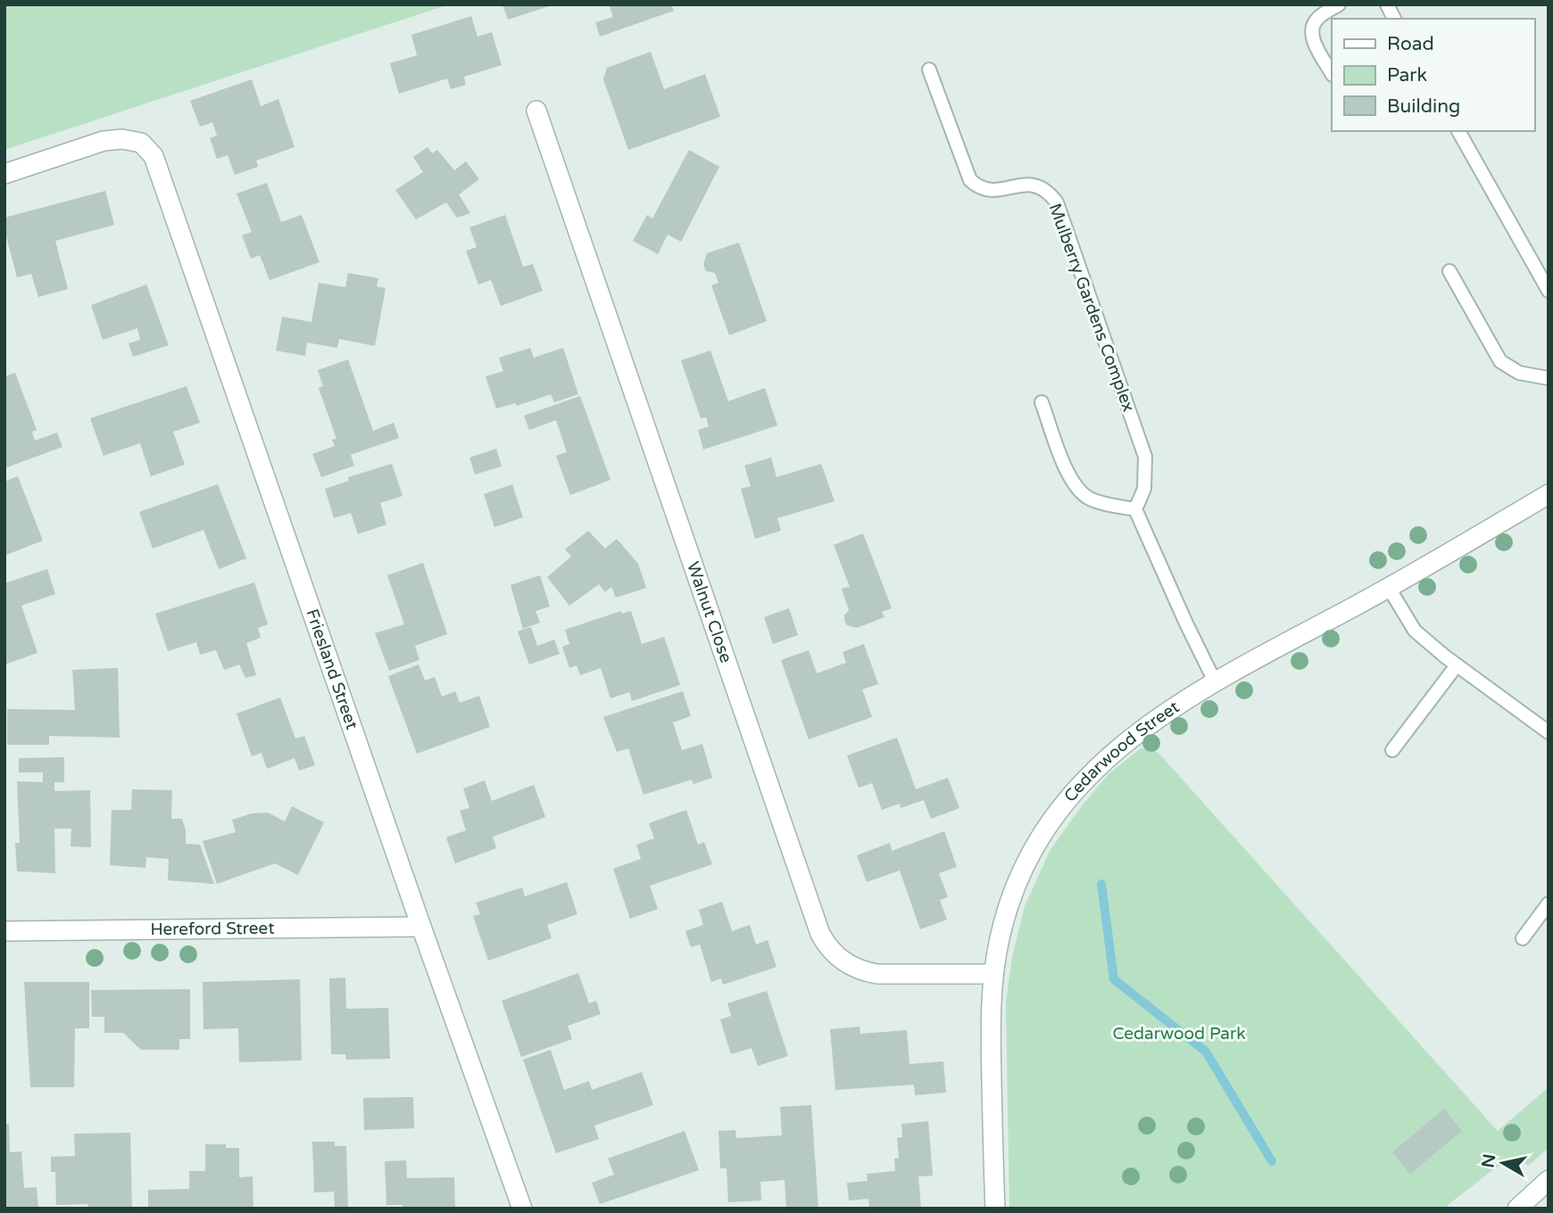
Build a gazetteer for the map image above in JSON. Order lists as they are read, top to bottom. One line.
{"streets":{"street":["Walnut Close","Friesland Street","Cedarwood Street","Hereford Street"],"lane":["Mulberry Gardens Complex"]},"crossings":[["Walnut Close","Cedarwood Street"],["Friesland Street","Hereford Street"]],"parks":["Cedarwood Park"],"legend":["Road","Park","Building"],"north":"left"}
